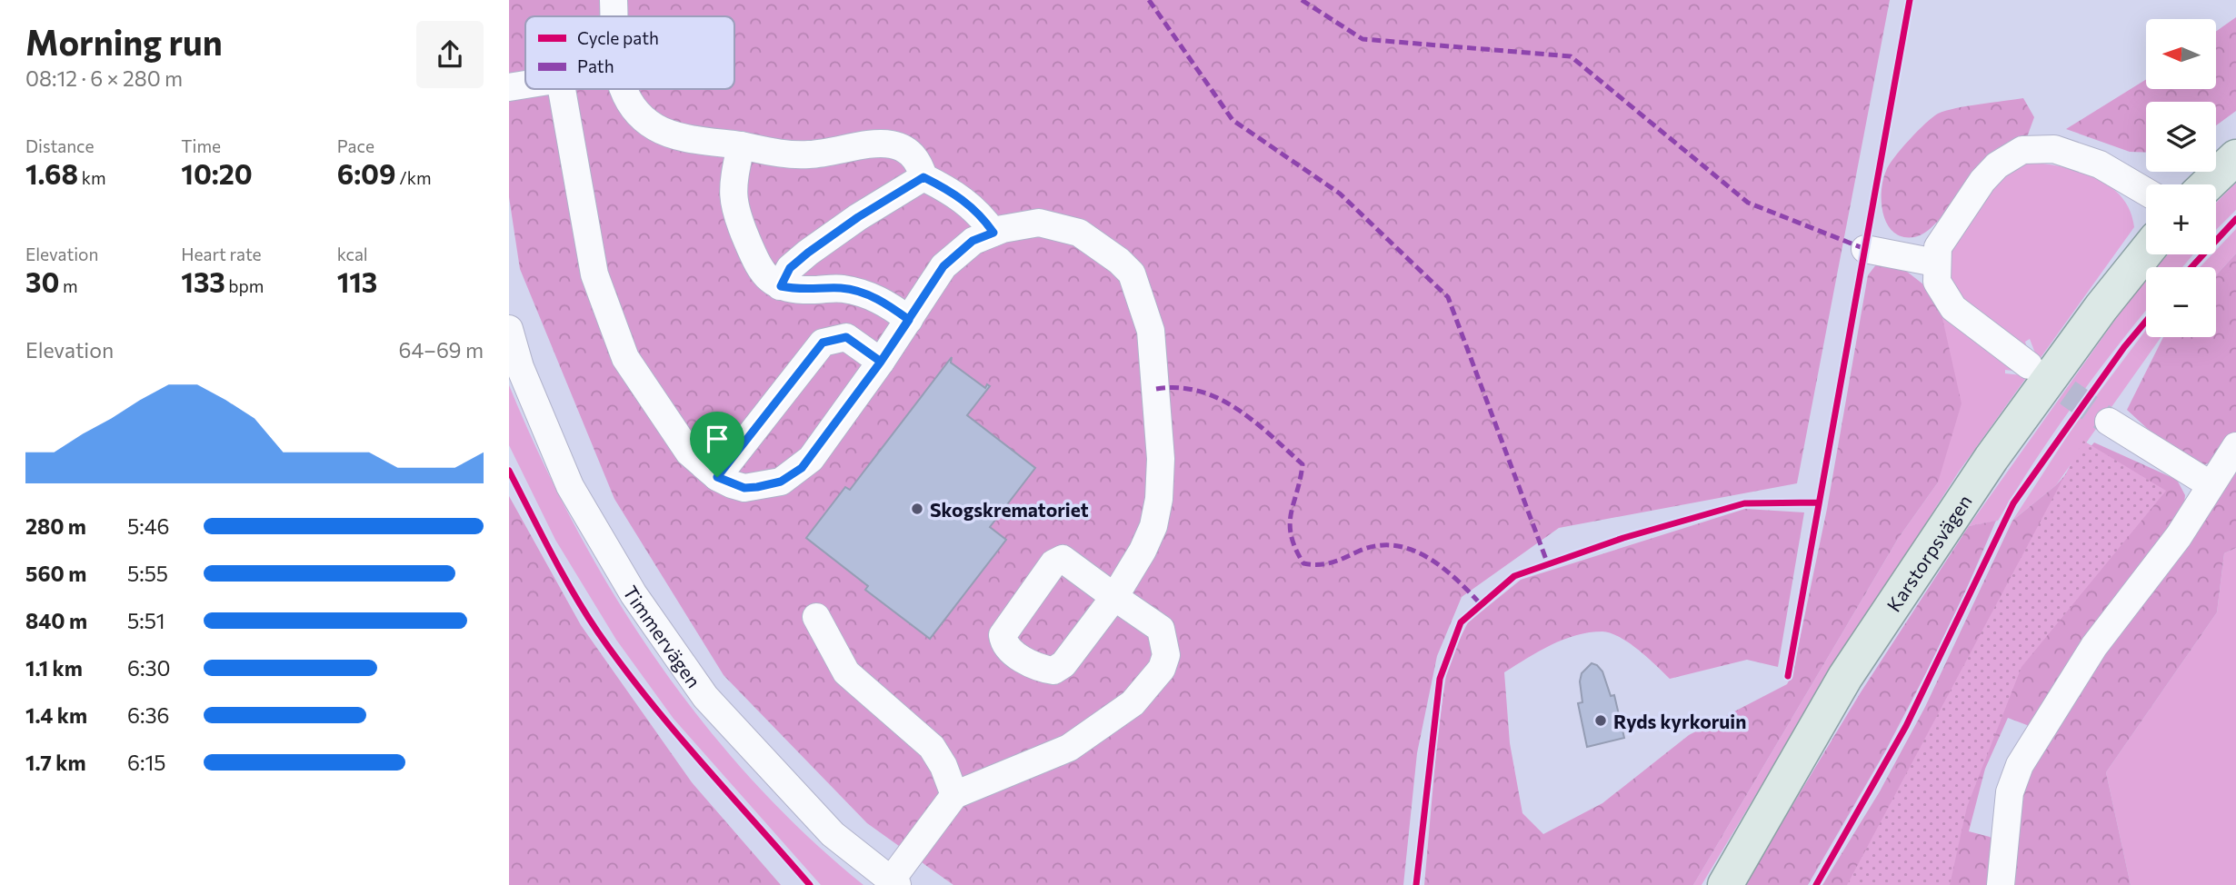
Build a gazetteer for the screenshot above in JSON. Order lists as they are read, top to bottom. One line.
{"streets":{"main road":["Karstorpsvägen"],"street":["Timmervägen"]},"places":["Skogskrematoriet","Ryds kyrkoruin"],"legend":["Cycle path","Path"],"north":"left","page":{"heading":["Morning run","08:12 · 6 × 280 m"],"map_buttons":["+","−"],"stats":[["Distance","1.68 km"],["Time","10:20"],["Pace","6:09 /km"],["Elevation","30 m"],["Heart rate","133 bpm"],["kcal","113"]],"chart":["Elevation","64–69 m"],"list":[{"name":"280 m","note":"5:46"},{"name":"560 m","note":"5:55"},{"name":"840 m","note":"5:51"},{"name":"1.1 km","note":"6:30"},{"name":"1.4 km","note":"6:36"},{"name":"1.7 km","note":"6:15"}]}}
